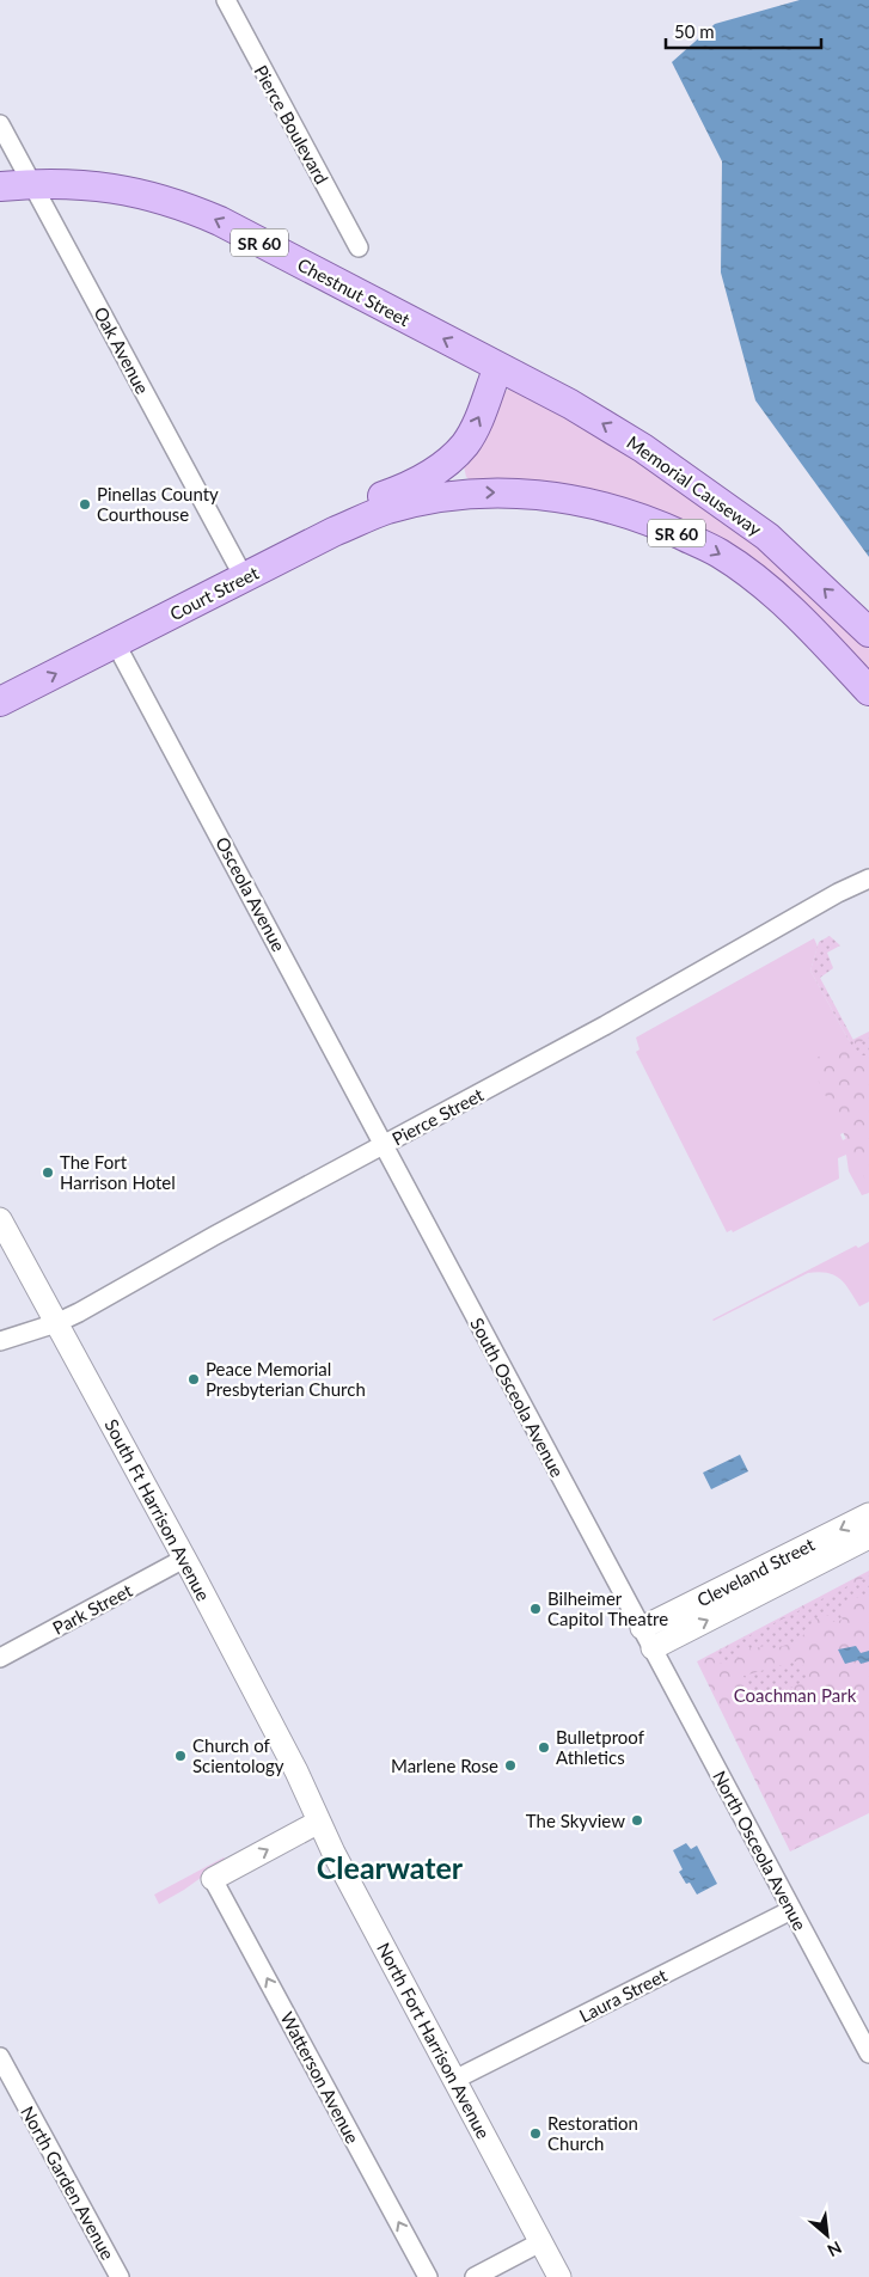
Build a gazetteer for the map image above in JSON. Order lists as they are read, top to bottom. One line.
{"streets":{"main road":["SR 60","Chestnut Street","Memorial Causeway","Court Street"],"street":["Pierce Boulevard","Oak Avenue","Osceola Avenue","Pierce Street","South Osceola Avenue","South Ft Harrison Avenue","Cleveland Street","Park Street","North Osceola Avenue","Laura Street","North Fort Harrison Avenue","Watterson Avenue","North Garden Avenue"]},"crossings":[["Chestnut Street","Oak Avenue"],["Chestnut Street","Memorial Causeway"],["Oak Avenue","Court Street"],["Court Street","Osceola Avenue"],["Osceola Avenue","Pierce Street"],["Osceola Avenue","South Osceola Avenue"],["Pierce Street","South Osceola Avenue"],["Pierce Street","South Ft Harrison Avenue"],["South Osceola Avenue","Cleveland Street"],["South Osceola Avenue","North Osceola Avenue"],["South Ft Harrison Avenue","Park Street"],["South Ft Harrison Avenue","North Fort Harrison Avenue"],["Cleveland Street","North Osceola Avenue"],["North Osceola Avenue","Laura Street"],["Laura Street","North Fort Harrison Avenue"]],"one_way":["Chestnut Street","Memorial Causeway","Court Street","Watterson Avenue"],"districts":["Clearwater"],"parks":["Coachman Park"],"places":["Pinellas County Courthouse","The Fort Harrison Hotel","Peace Memorial Presbyterian Church","Bilheimer Capitol Theatre","Bulletproof Athletics","Church of Scientology","Marlene Rose","The Skyview","Restoration Church"],"scale_bar":"50 m","north":"bottom right"}
